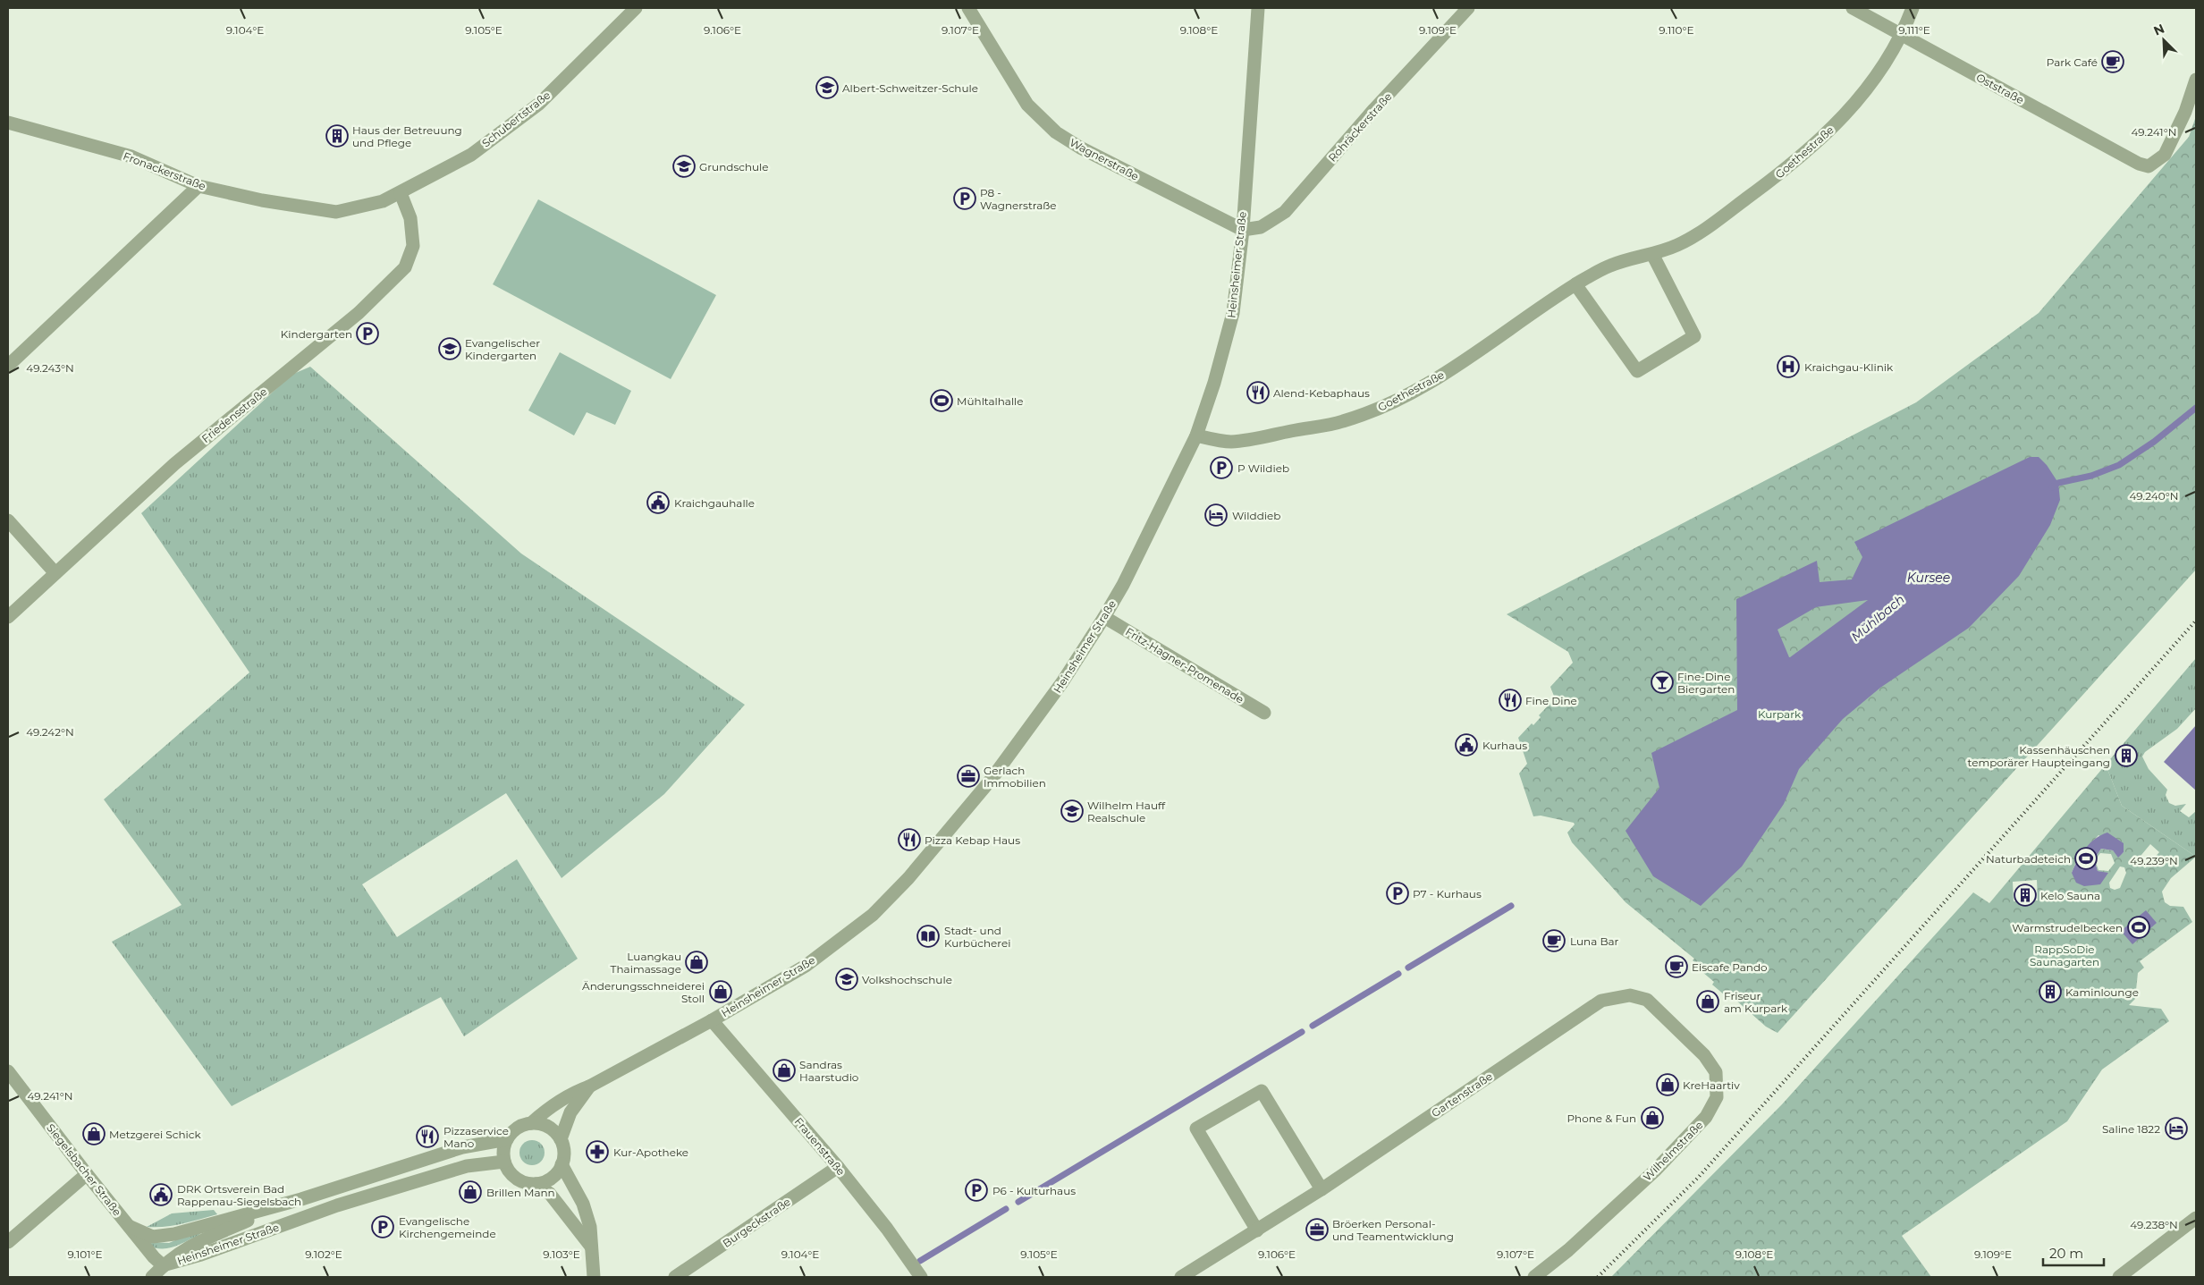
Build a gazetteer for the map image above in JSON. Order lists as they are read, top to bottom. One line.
{"streets":{"street":["Oststraße","Schubertstraße","Rohräckerstraße","Goethestraße","Wagnerstraße","Fronackerstraße","Heinsheimer Straße","Friedensstraße","Fritz-Hagner-Promenade","Gartenstraße","Frauenstraße","Wilhelmstraße","Siegelsbacher Straße","Burgeckstraße"]},"crossings":[["Oststraße","Goethestraße"],["Schubertstraße","Fronackerstraße"],["Schubertstraße","Friedensstraße"],["Rohräckerstraße","Wagnerstraße"],["Rohräckerstraße","Heinsheimer Straße"],["Goethestraße","Heinsheimer Straße"],["Wagnerstraße","Heinsheimer Straße"],["Fronackerstraße","Friedensstraße"],["Heinsheimer Straße","Fritz-Hagner-Promenade"],["Heinsheimer Straße","Frauenstraße"],["Heinsheimer Straße","Siegelsbacher Straße"],["Gartenstraße","Wilhelmstraße"],["Frauenstraße","Burgeckstraße"]],"water":["Kursee","Mühlbach"],"parks":["Kurpark","RappSoDie Saunagarten"],"places":{"cafe":["Park Café","Luna Bar","Eiscafe Pando"],"school or university":["Albert-Schweitzer-Schule","Grundschule","Evangelischer Kindergarten","Wilhelm Hauff Realschule","Volkshochschule"],"building":["Haus der Betreuung und Pflege","Kassenhäuschen temporärer Haupteingang","Kelo Sauna","Kaminlounge"],"parking":["P8 - Wagnerstraße","Kindergarten","P Wildieb","P7 - Kurhaus","P6 - Kulturhaus","Evangelische Kirchengemeinde"],"hospital":["Kraichgau-Klinik"],"restaurant":["Alend-Kebaphaus","Fine Dine","Pizza Kebap Haus","Pizzaservice Mano"],"sports":["Mühltalhalle","Naturbadeteich","Warmstrudelbecken"],"public building":["Kraichgauhalle","Kurhaus","DRK Ortsverein Bad Rappenau-Siegelsbach"],"hotel":["Wilddieb","Saline 1822"],"bar":["Fine-Dine Biergarten"],"office":["Gerlach Immobilien","Bröerken Personal- und Teamentwicklung"],"library":["Stadt- und Kurbücherei"],"shop":["Luangkau Thaimassage","Änderungsschneiderei Stoll","Friseur am Kurpark","Sandras Haarstudio","KreHaartiv","Phone & Fun","Metzgerei Schick","Brillen Mann"],"pharmacy":["Kur-Apotheke"]},"scale_bar":"20 m","north":"top left","coordinates":["9.104°E","9.105°E","9.106°E","9.107°E","9.108°E","9.109°E","9.110°E","9.111°E","49.241°N","49.243°N","49.240°N","49.242°N","49.239°N","49.238°N","9.101°E","9.102°E","9.103°E"]}
